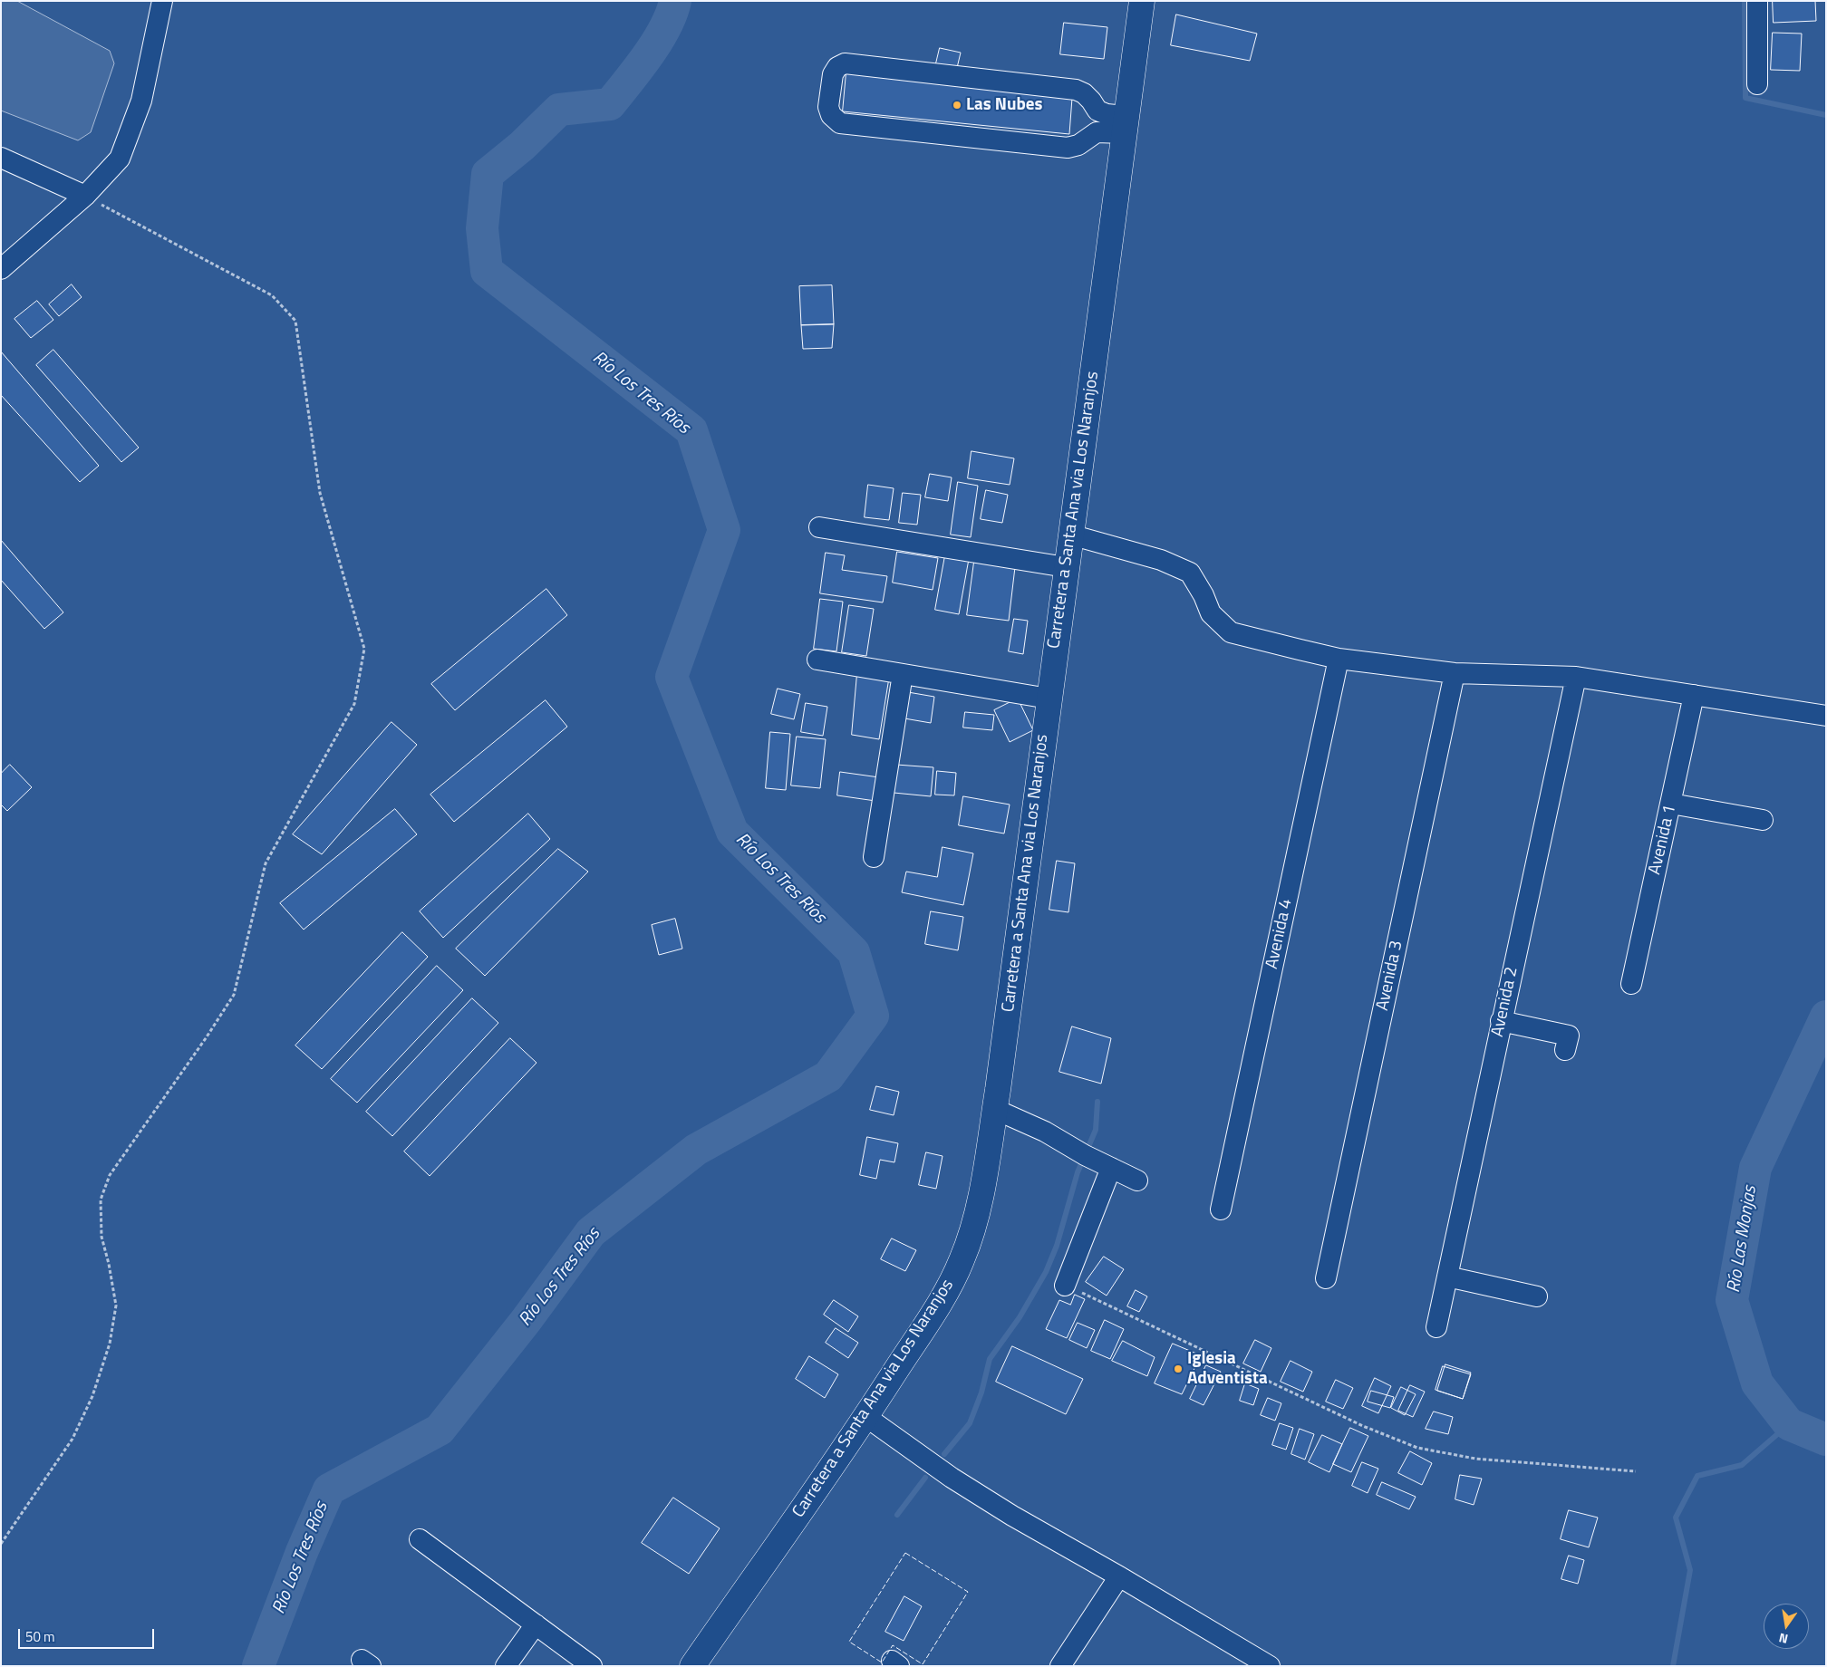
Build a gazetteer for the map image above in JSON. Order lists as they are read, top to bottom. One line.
{"streets":{"main road":["Carretera a Santa Ana via Los Naranjos"],"street":["Avenida 1","Avenida 4","Avenida 3","Avenida 2"]},"water":["Río Los Tres Ríos","Río Las Monjas"],"places":["Las Nubes","Iglesia Adventista"],"scale_bar":"50 m","north":"bottom"}
